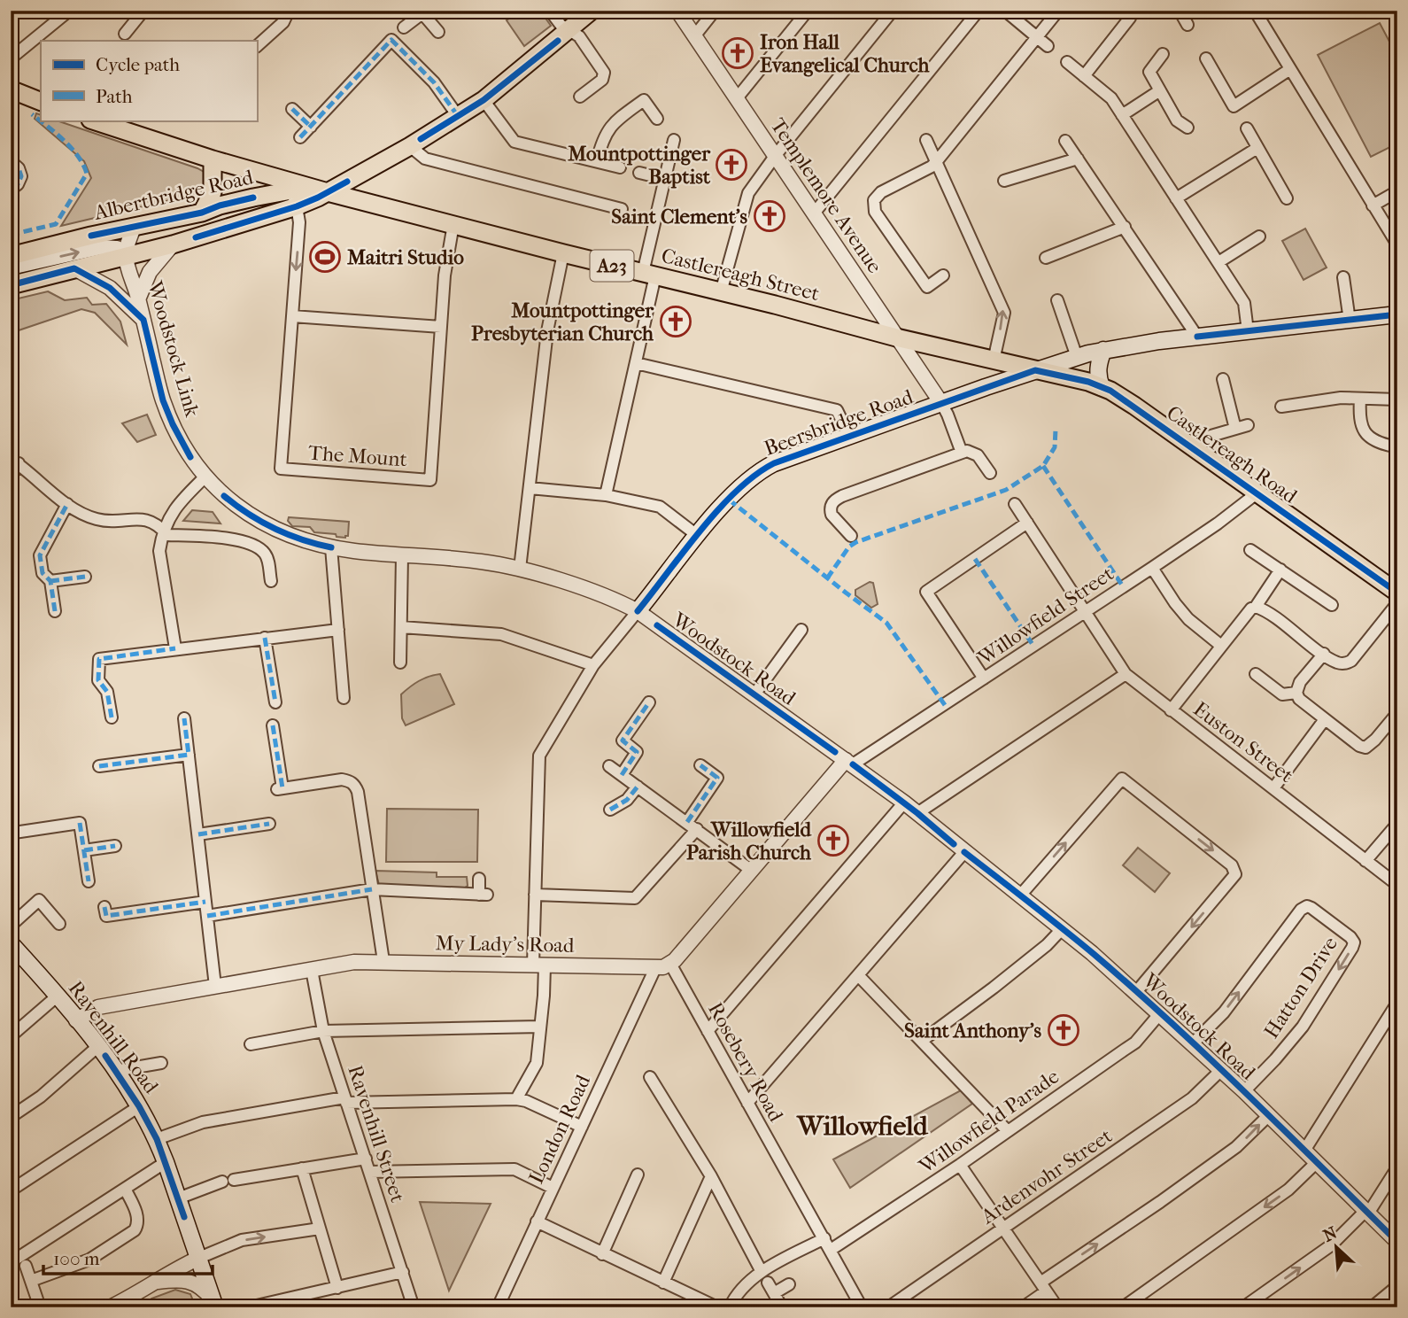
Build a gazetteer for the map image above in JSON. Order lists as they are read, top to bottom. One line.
{"streets":{"main road":["Albertbridge Road","A23","Castlereagh Street","Beersbridge Road","Castlereagh Road","Ravenhill Road"],"street":["Templemore Avenue","Woodstock Link","The Mount","Willowfield Street","Woodstock Road","Euston Street","My Lady's Road","Hatton Drive","Rosebery Road","Willowfield Parade","London Road","Ravenhill Street","Ardenvohr Street"]},"crossings":[["Albertbridge Road","A23"],["Albertbridge Road","Castlereagh Street"],["Albertbridge Road","Woodstock Link"],["Albertbridge Road","The Mount"],["Templemore Avenue","Castlereagh Street"],["Templemore Avenue","Beersbridge Road"],["A23","Castlereagh Street"],["Castlereagh Street","Beersbridge Road"],["Castlereagh Street","Castlereagh Road"],["Castlereagh Street","The Mount"],["Woodstock Link","Woodstock Road"],["Beersbridge Road","Castlereagh Road"],["Beersbridge Road","Woodstock Road"],["Castlereagh Road","Willowfield Street"],["Willowfield Street","Woodstock Road"],["Willowfield Street","Euston Street"],["Woodstock Road","Hatton Drive"],["Woodstock Road","Willowfield Parade"],["Woodstock Road","Ardenvohr Street"],["My Lady's Road","Ravenhill Road"],["My Lady's Road","Rosebery Road"],["My Lady's Road","London Road"],["My Lady's Road","Ravenhill Street"],["Rosebery Road","Willowfield Parade"],["Rosebery Road","London Road"]],"districts":["Willowfield"],"places":{"church":["Iron Hall Evangelical Church","Mountpottinger Baptist","Saint Clement's","Mountpottinger Presbyterian Church","Willowfield Parish Church","Saint Anthony's"],"sports":["Maitri Studio"]},"legend":["Cycle path","Path"],"scale_bar":"100 m","north":"top left"}
